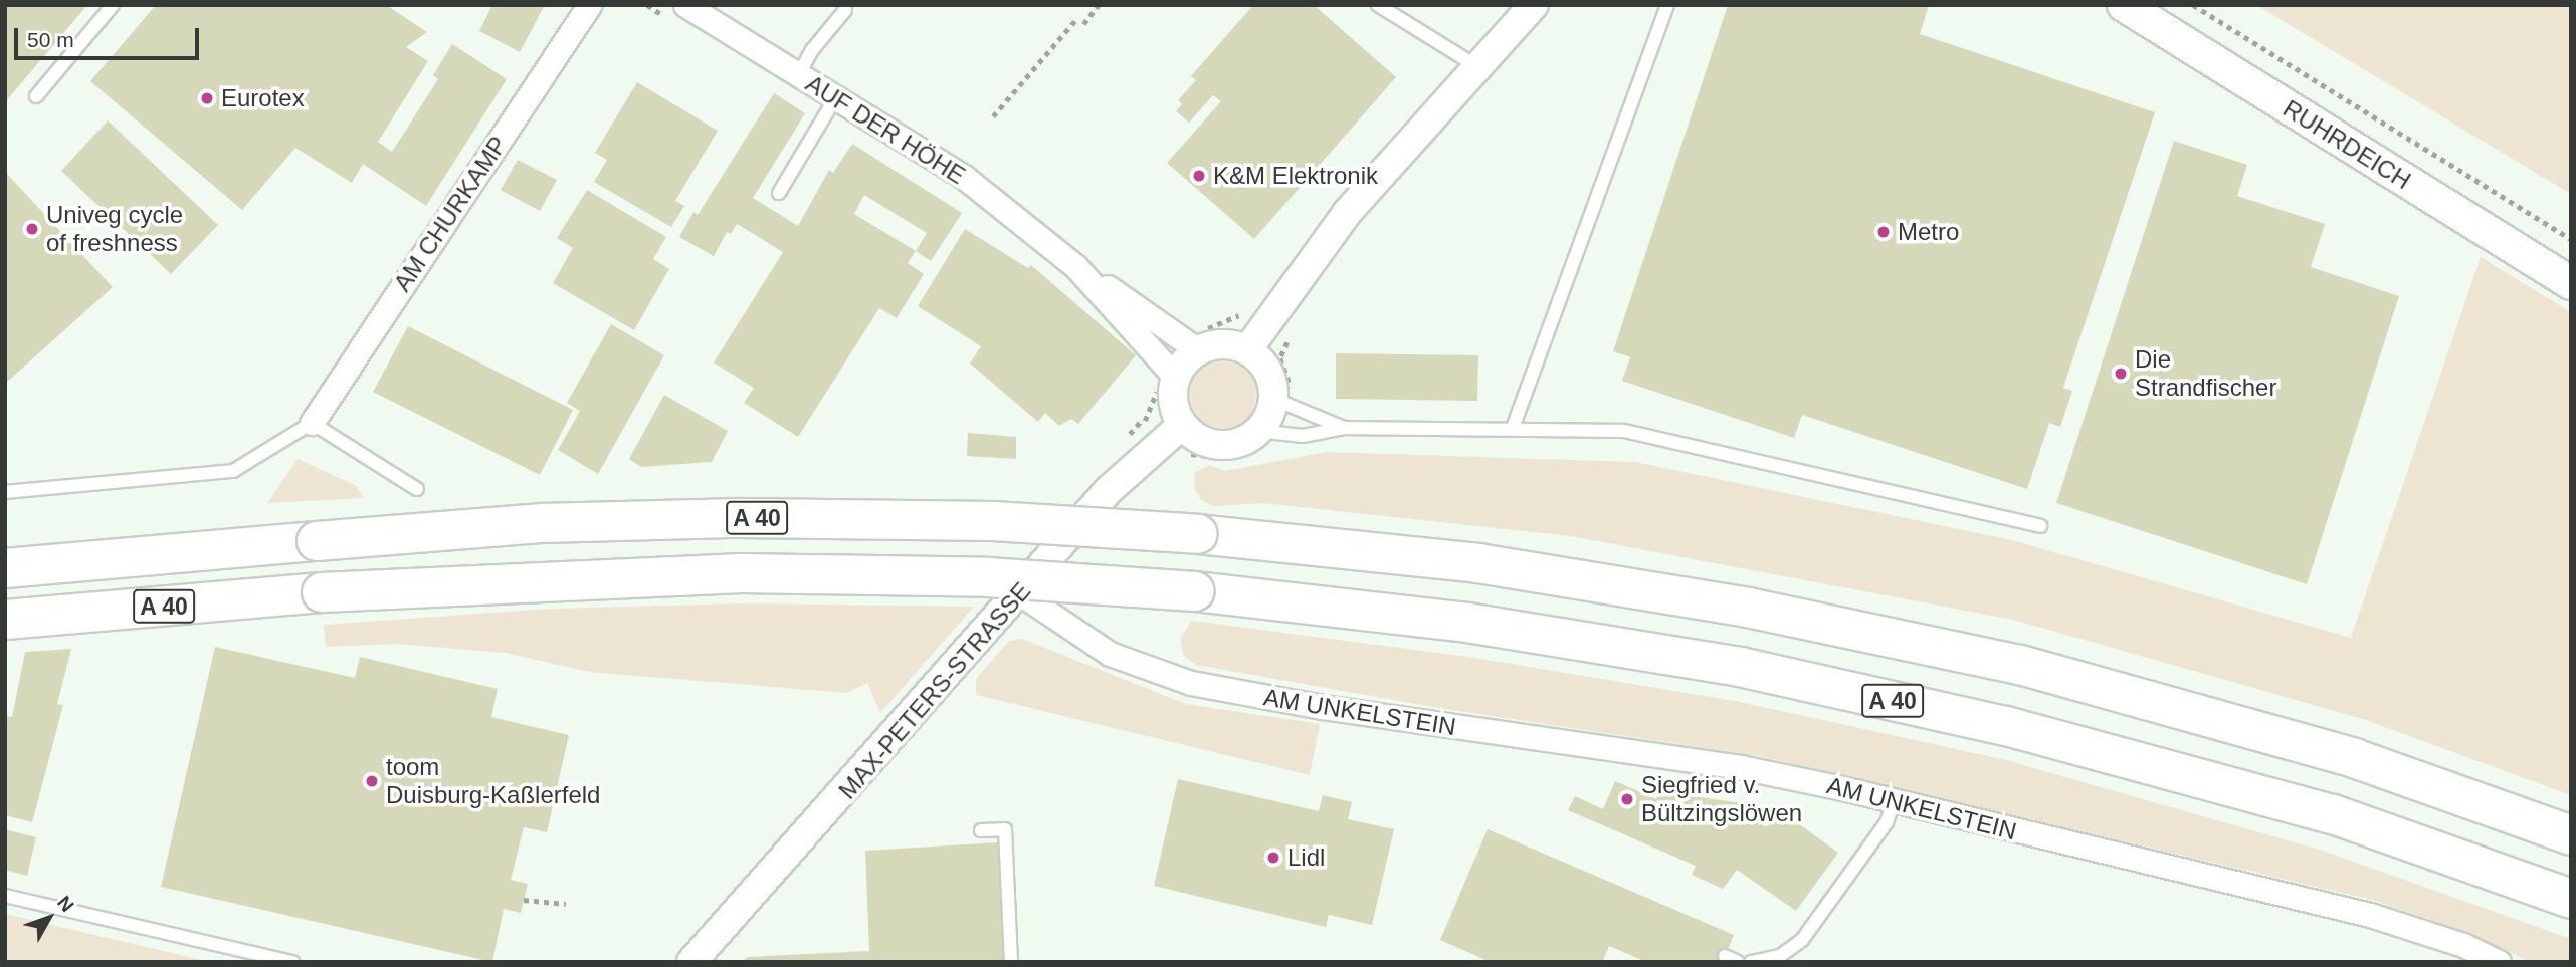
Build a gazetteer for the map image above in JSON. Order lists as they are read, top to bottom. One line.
{"streets":{"highway":["A 40"],"main road":["RUHRDEICH"],"street":["AUF DER HÖHE","AM CHURKAMP","MAX-PETERS-STRASSE","AM UNKELSTEIN"]},"crossings":[["AUF DER HÖHE","MAX-PETERS-STRASSE"],["MAX-PETERS-STRASSE","AM UNKELSTEIN"]],"places":["Eurotex","K&M Elektronik","Univeg cycle of freshness","Metro","Die Strandfischer","toom Duisburg-Kaßlerfeld","Siegfried v. Bültzingslöwen","Lidl"],"scale_bar":"50 m","north":"top right"}
